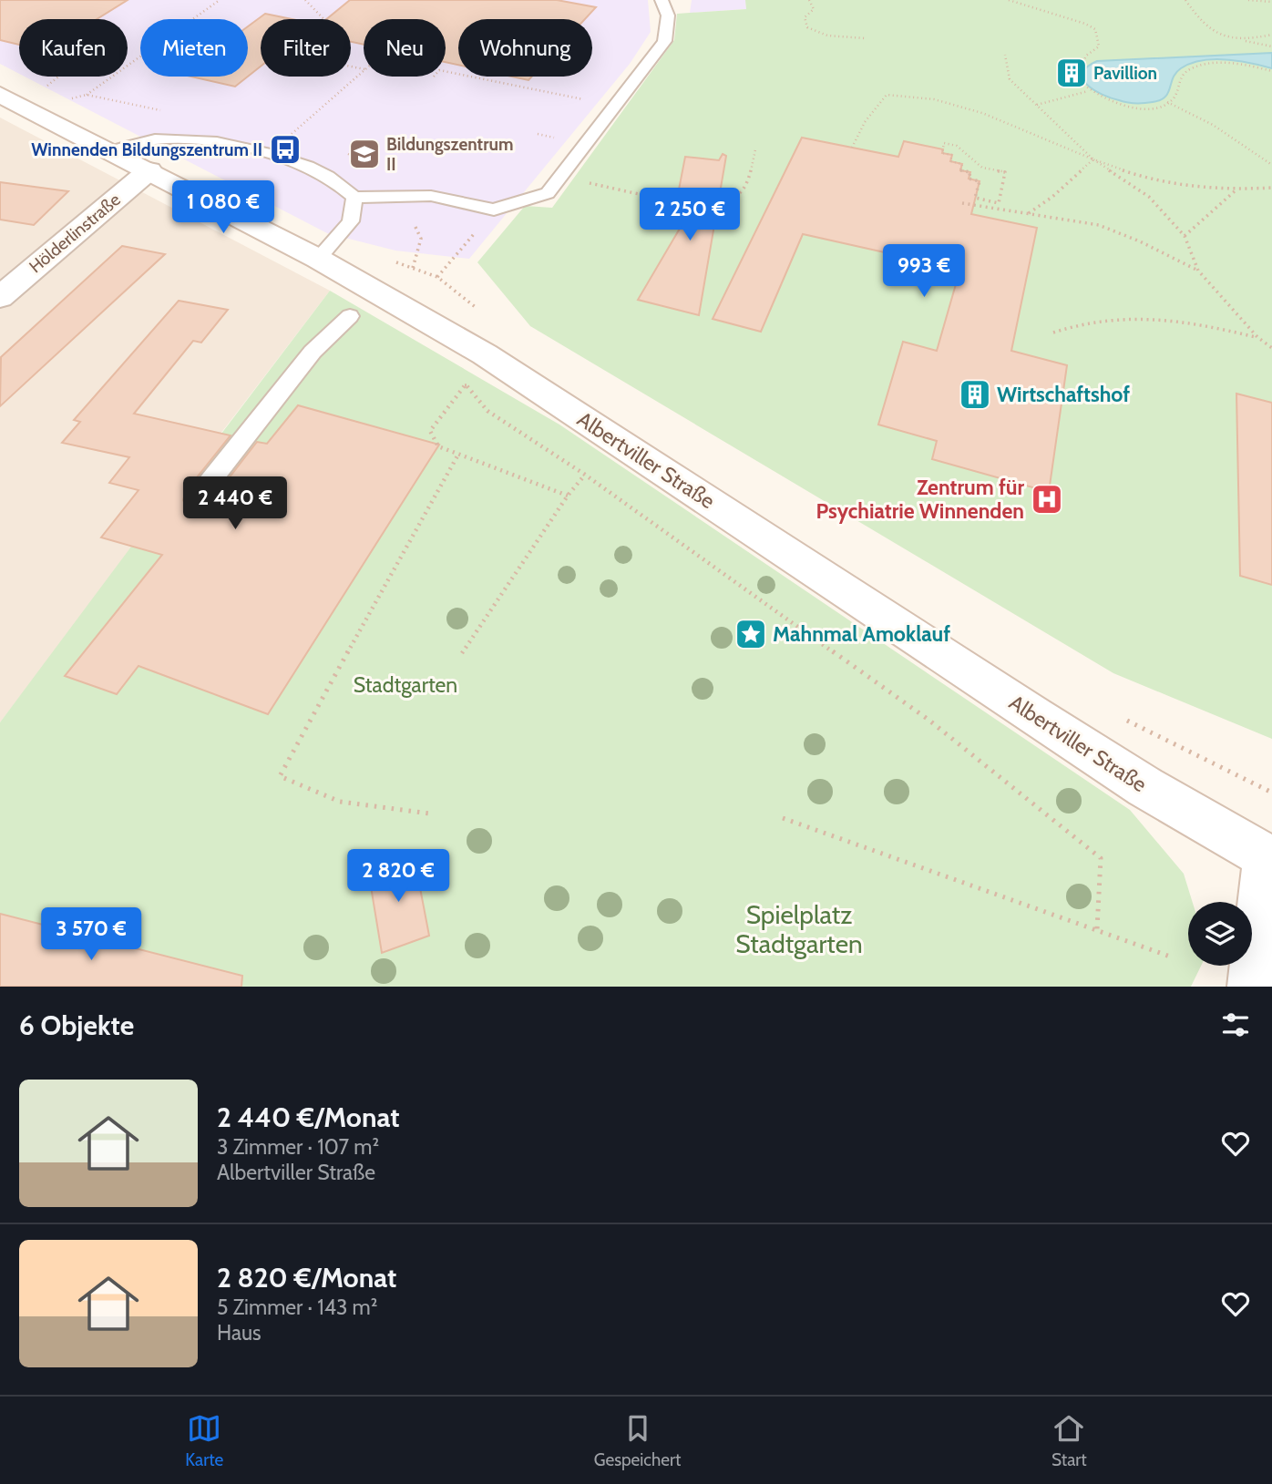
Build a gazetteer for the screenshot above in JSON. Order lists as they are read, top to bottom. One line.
{"streets":{"street":["Hölderlinstraße","Albertviller Straße"]},"crossings":[["Hölderlinstraße","Albertviller Straße"]],"parks":["Stadtgarten","Spielplatz Stadtgarten"],"places":{"building":["Pavillion","Wirtschaftshof"],"bus stop":["Winnenden Bildungszentrum II"],"school or university":["Bildungszentrum II"],"hospital":["Zentrum für Psychiatrie Winnenden"],"place":["Mahnmal Amoklauf"]},"page":{"chip":["Kaufen","Mieten","Filter","Neu","Wohnung"],"price":["1 080 €","2 250 €","993 €","2 440 €","2 820 €","3 570 €"],"heading":"6 Objekte","list":[{"name":"2 440 €/Monat","note":"3 Zimmer · 107 m² · Albertviller Straße"},{"name":"2 820 €/Monat","note":"5 Zimmer · 143 m² · Haus"}],"tabs":["Karte","Gespeichert","Start"]}}
